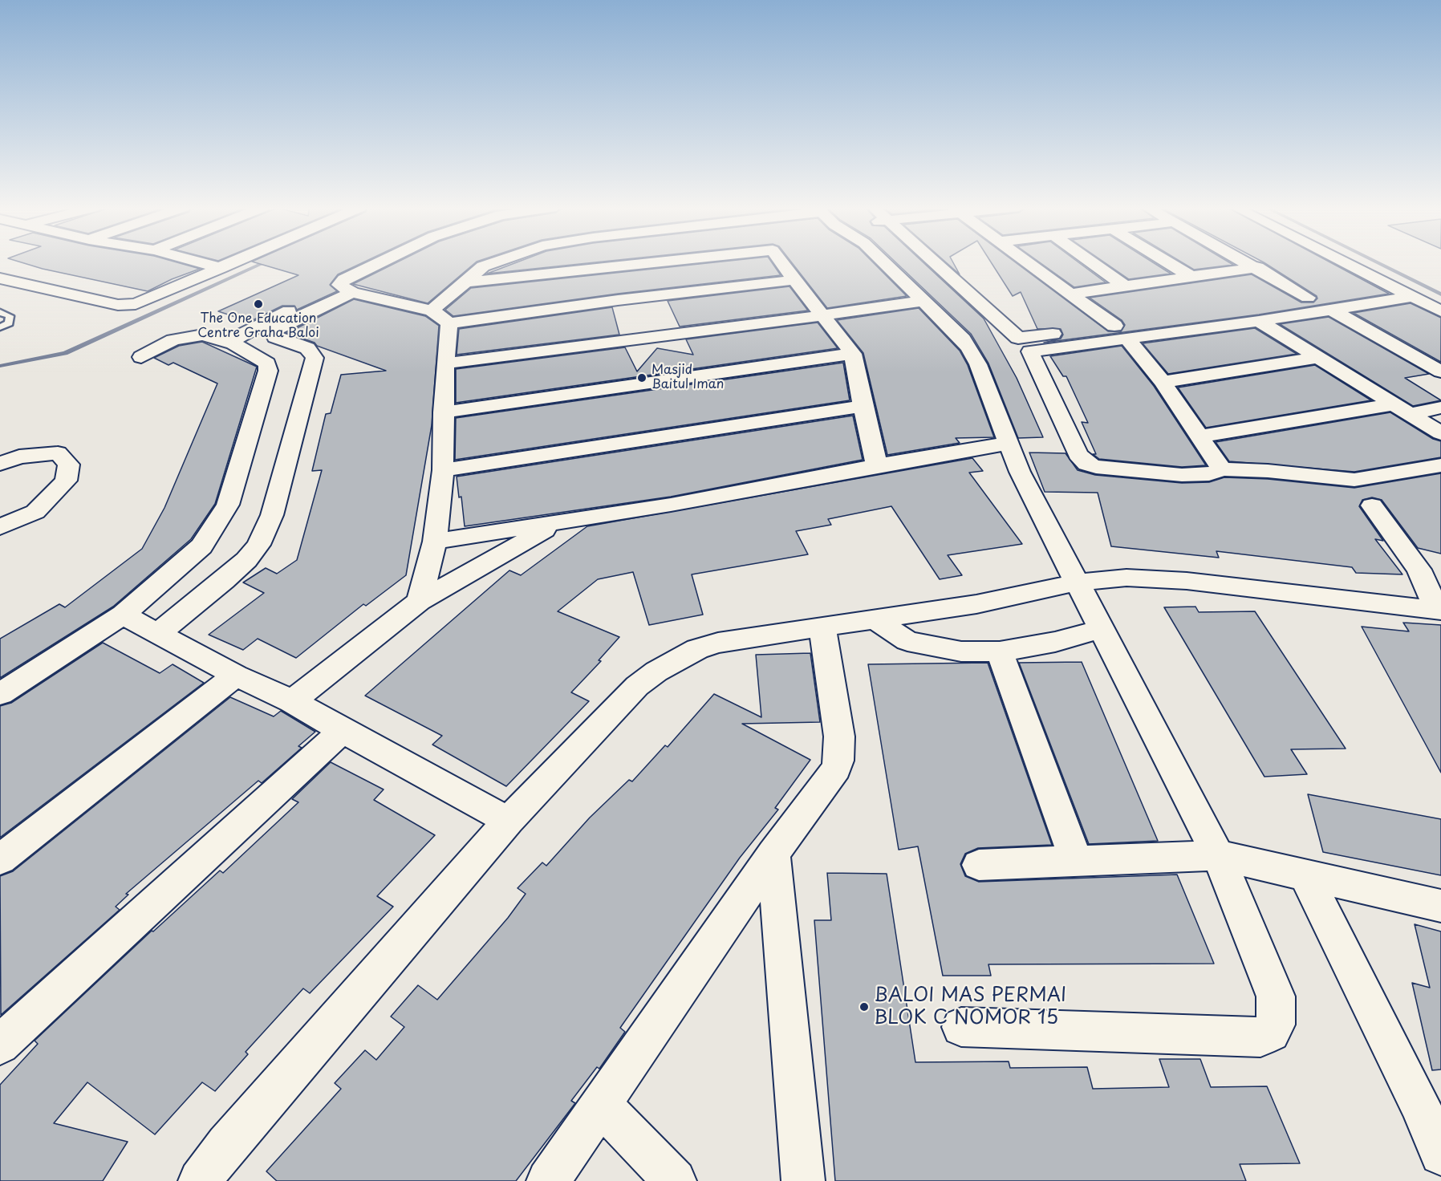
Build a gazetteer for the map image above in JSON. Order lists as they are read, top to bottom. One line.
{"places":["The One Education Centre Graha Baloi","Masjid Baitul Iman","BALOI MAS PERMAI BLOK C NOMOR 15"]}
